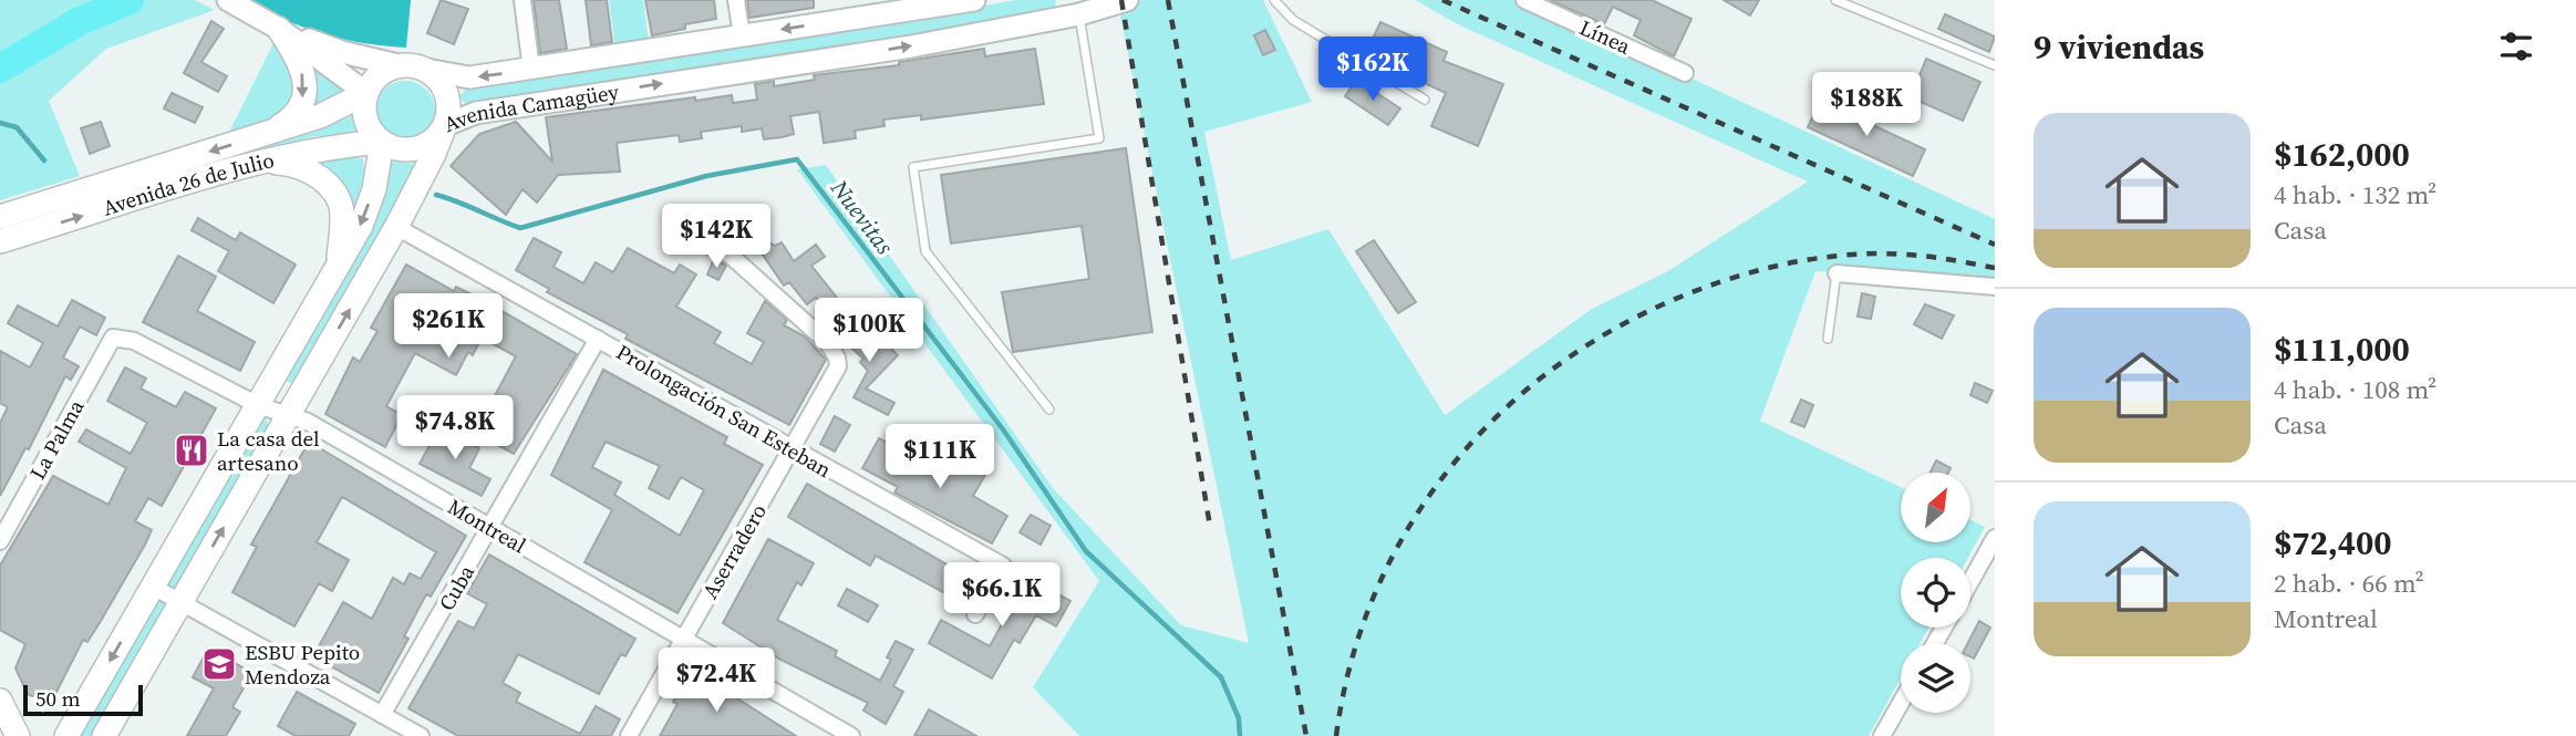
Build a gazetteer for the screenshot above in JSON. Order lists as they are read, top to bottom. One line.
{"streets":{"main road":["Avenida Camagüey","Avenida 26 de Julio"],"street":["Línea","Prolongación San Esteban","La Palma","Montreal","Aserradero","Cuba"]},"crossings":[["Avenida Camagüey","Avenida 26 de Julio"],["Avenida Camagüey","Prolongación San Esteban"],["Avenida Camagüey","Montreal"],["Prolongación San Esteban","Aserradero"],["Prolongación San Esteban","Cuba"],["La Palma","Montreal"],["Montreal","Aserradero"],["Montreal","Cuba"]],"water":["Nuevitas"],"places":{"restaurant":["La casa del artesano"],"school or university":["ESBU Pepito Mendoza"]},"scale_bar":"50 m","north":"top right","page":{"heading":"9 viviendas","price":["$162K","$188K","$142K","$261K","$100K","$74.8K","$111K","$66.1K","$72.4K"],"list":[{"name":"$162,000","note":"4 hab. · 132 m² · Casa"},{"name":"$111,000","note":"4 hab. · 108 m² · Casa"},{"name":"$72,400","note":"2 hab. · 66 m² · Montreal"}],"scale":"50 m"}}
